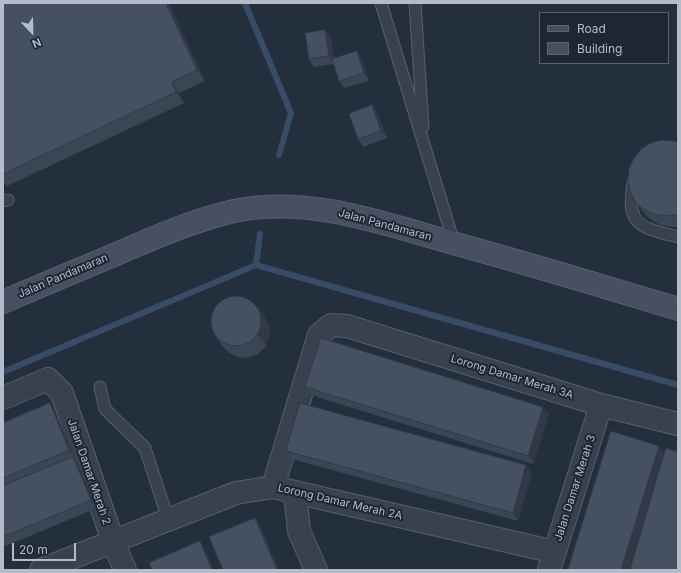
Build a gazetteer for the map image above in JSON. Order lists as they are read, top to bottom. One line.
{"streets":{"main road":["Jalan Pandamaran"],"street":["Lorong Damar Merah 3A","Jalan Damar Merah 2","Jalan Damar Merah 3","Lorong Damar Merah 2A"]},"crossings":[["Lorong Damar Merah 3A","Jalan Damar Merah 3"],["Lorong Damar Merah 3A","Lorong Damar Merah 2A"],["Jalan Damar Merah 2","Lorong Damar Merah 2A"],["Jalan Damar Merah 3","Lorong Damar Merah 2A"]],"legend":["Road","Building"],"scale_bar":"20 m","north":"bottom right"}
